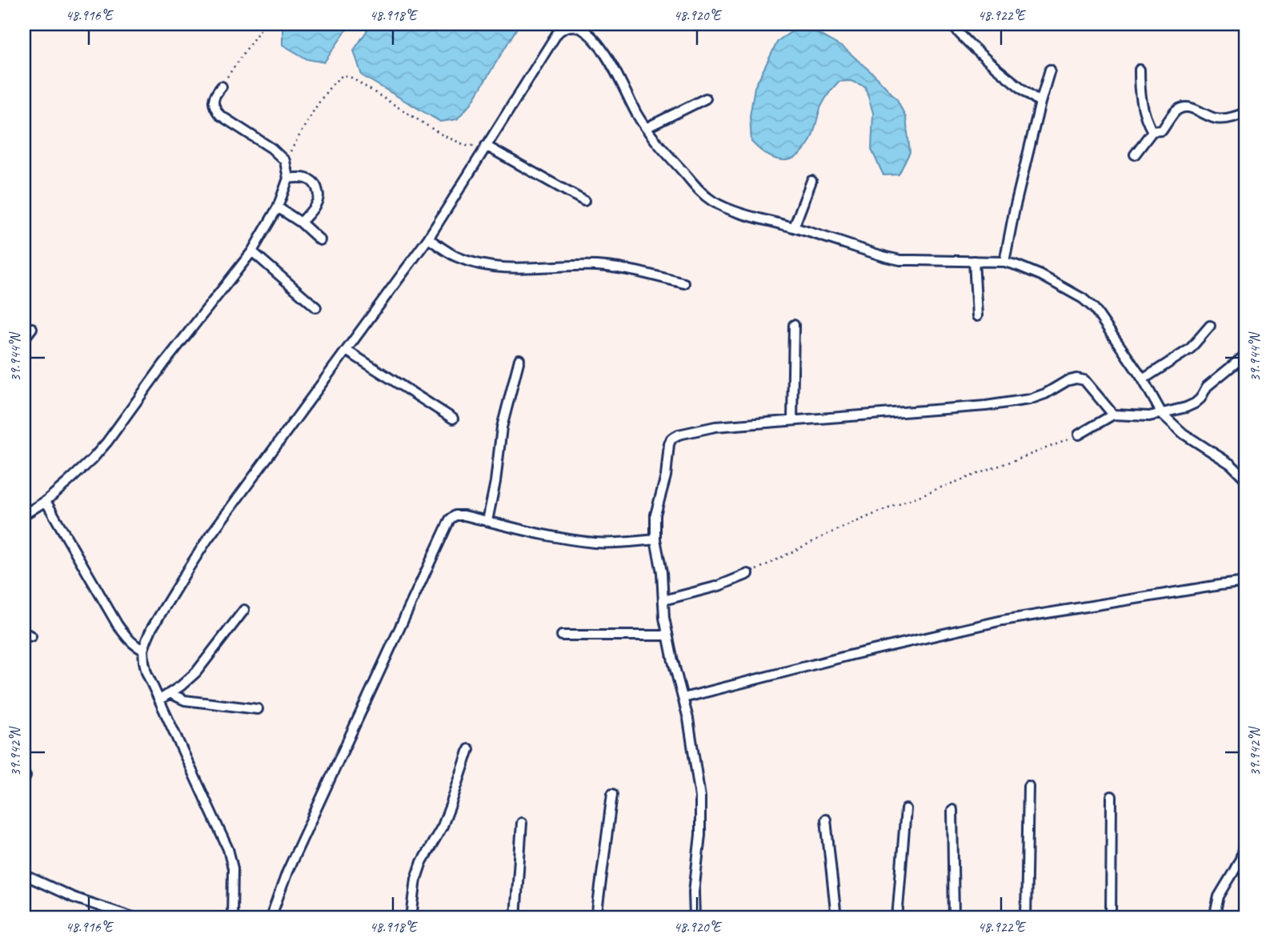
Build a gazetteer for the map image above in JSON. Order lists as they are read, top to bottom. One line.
{"coordinates":["48.916°E","48.918°E","48.920°E","48.922°E","39.944°N","39.942°N"]}
